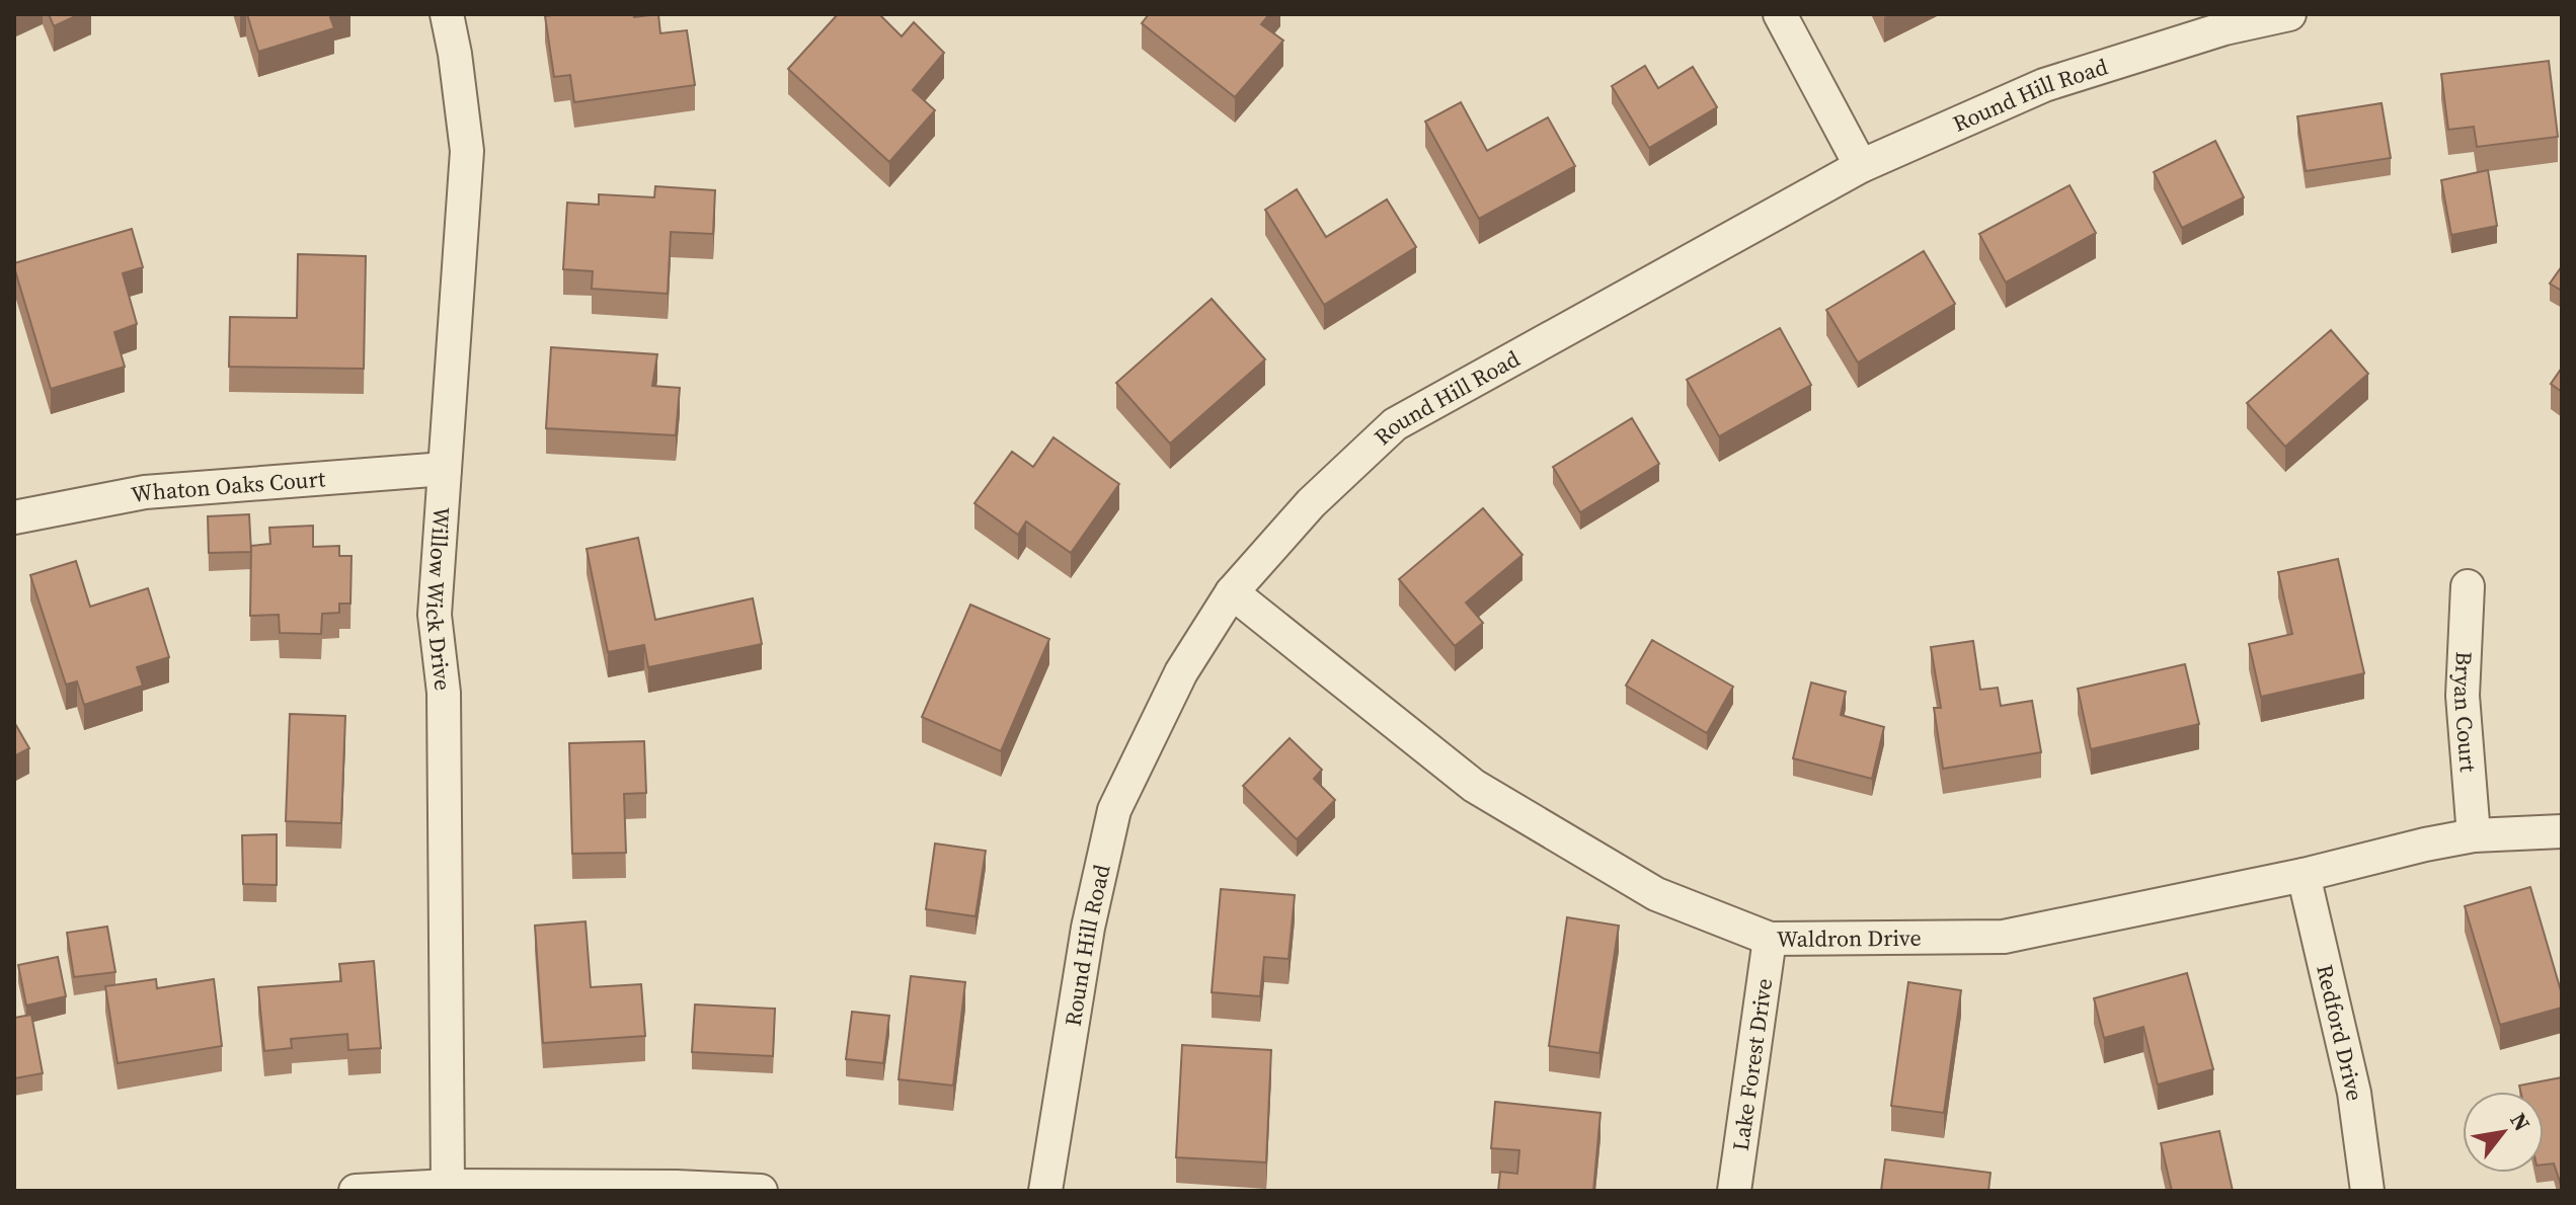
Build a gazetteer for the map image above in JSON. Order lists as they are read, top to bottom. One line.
{"streets":{"street":["Round Hill Road","Whaton Oaks Court","Willow Wick Drive","Bryan Court","Waldron Drive","Redford Drive","Lake Forest Drive"]},"crossings":[["Round Hill Road","Waldron Drive"],["Whaton Oaks Court","Willow Wick Drive"],["Bryan Court","Waldron Drive"],["Waldron Drive","Redford Drive"],["Waldron Drive","Lake Forest Drive"]],"north":"top right"}
